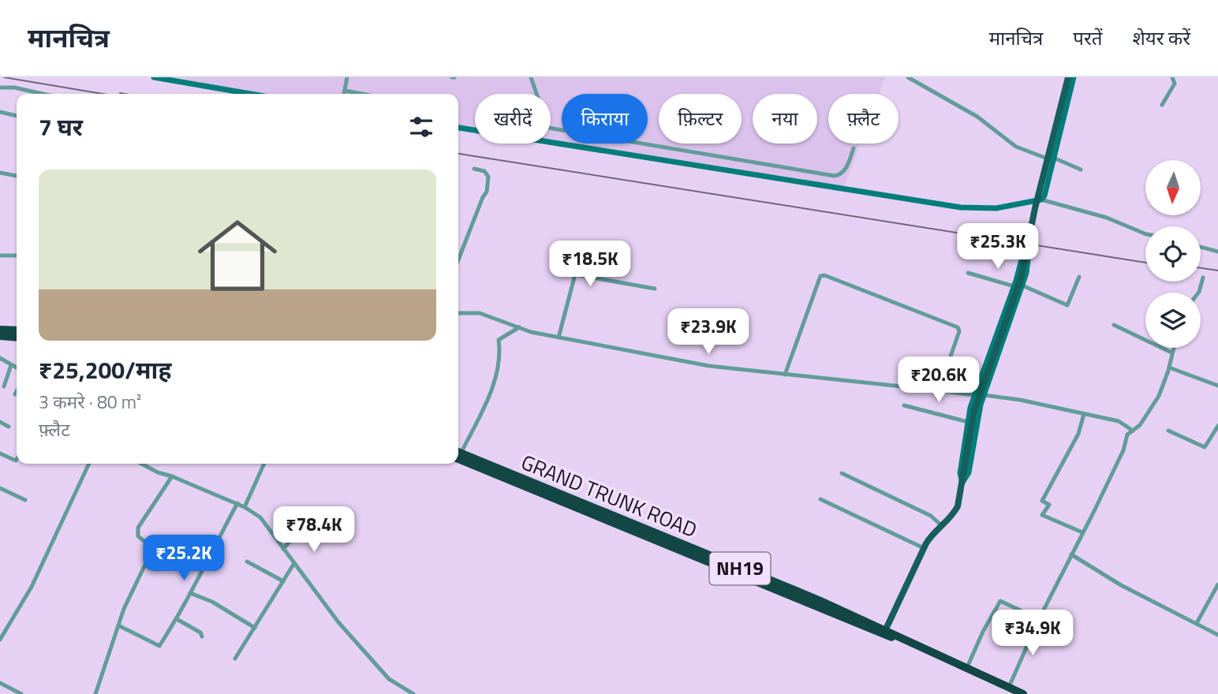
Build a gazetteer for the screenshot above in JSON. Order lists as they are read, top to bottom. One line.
{"streets":{"highway":["GRAND TRUNK ROAD","NH19"]},"north":"bottom","page":{"header":"मानचित्र","nav":["मानचित्र","परतें","शेयर करें"],"chip":["खरीदें","किराया","फ़िल्टर","नया","फ़्लैट"],"heading":"7 घर","list":[{"name":"₹25,200/माह","note":"3 कमरे · 80 m² · फ़्लैट"}],"price":["₹25.3K","₹18.5K","₹23.9K","₹20.6K","₹78.4K","₹25.2K","₹34.9K"]}}
